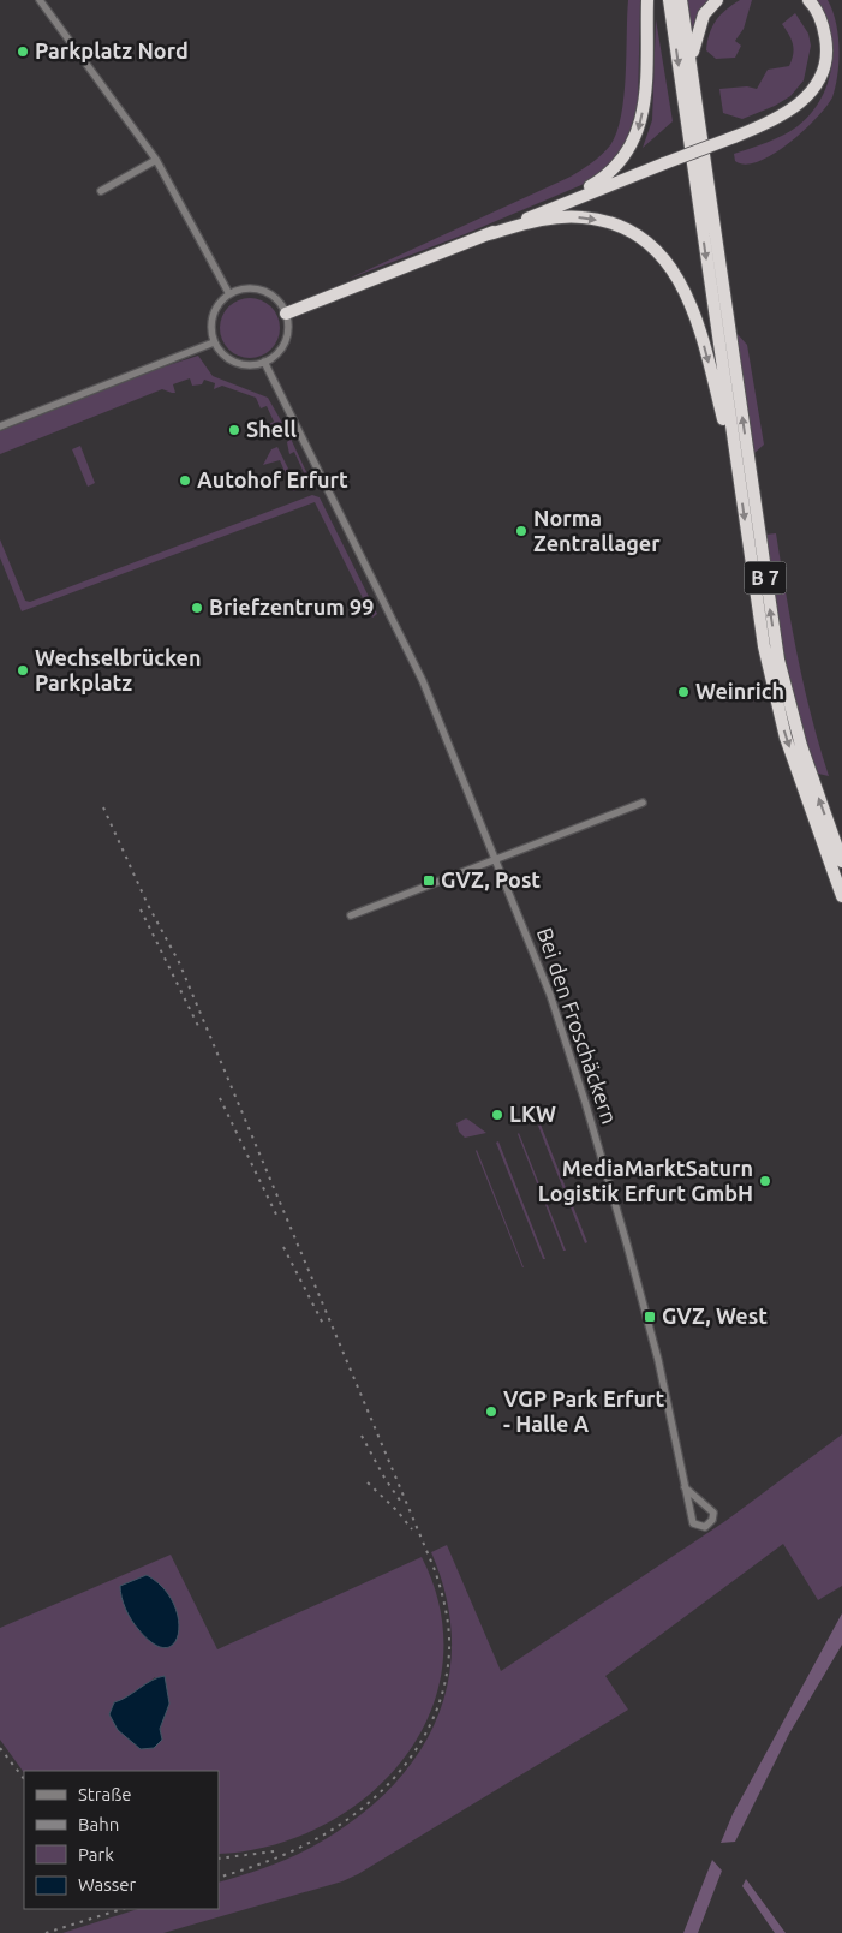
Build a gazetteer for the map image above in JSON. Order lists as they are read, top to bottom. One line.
{"streets":{"highway":["B 7"],"street":["Bei den Froschäckern"]},"places":{"other":["Parkplatz Nord","Shell","Autohof Erfurt","Norma Zentrallager","Briefzentrum 99","Wechselbrücken Parkplatz","Weinrich","LKW","MediaMarktSaturn Logistik Erfurt GmbH","VGP Park Erfurt - Halle A"],"transit":["GVZ, Post","GVZ, West"]},"legend":["Straße","Bahn","Park","Wasser"]}
